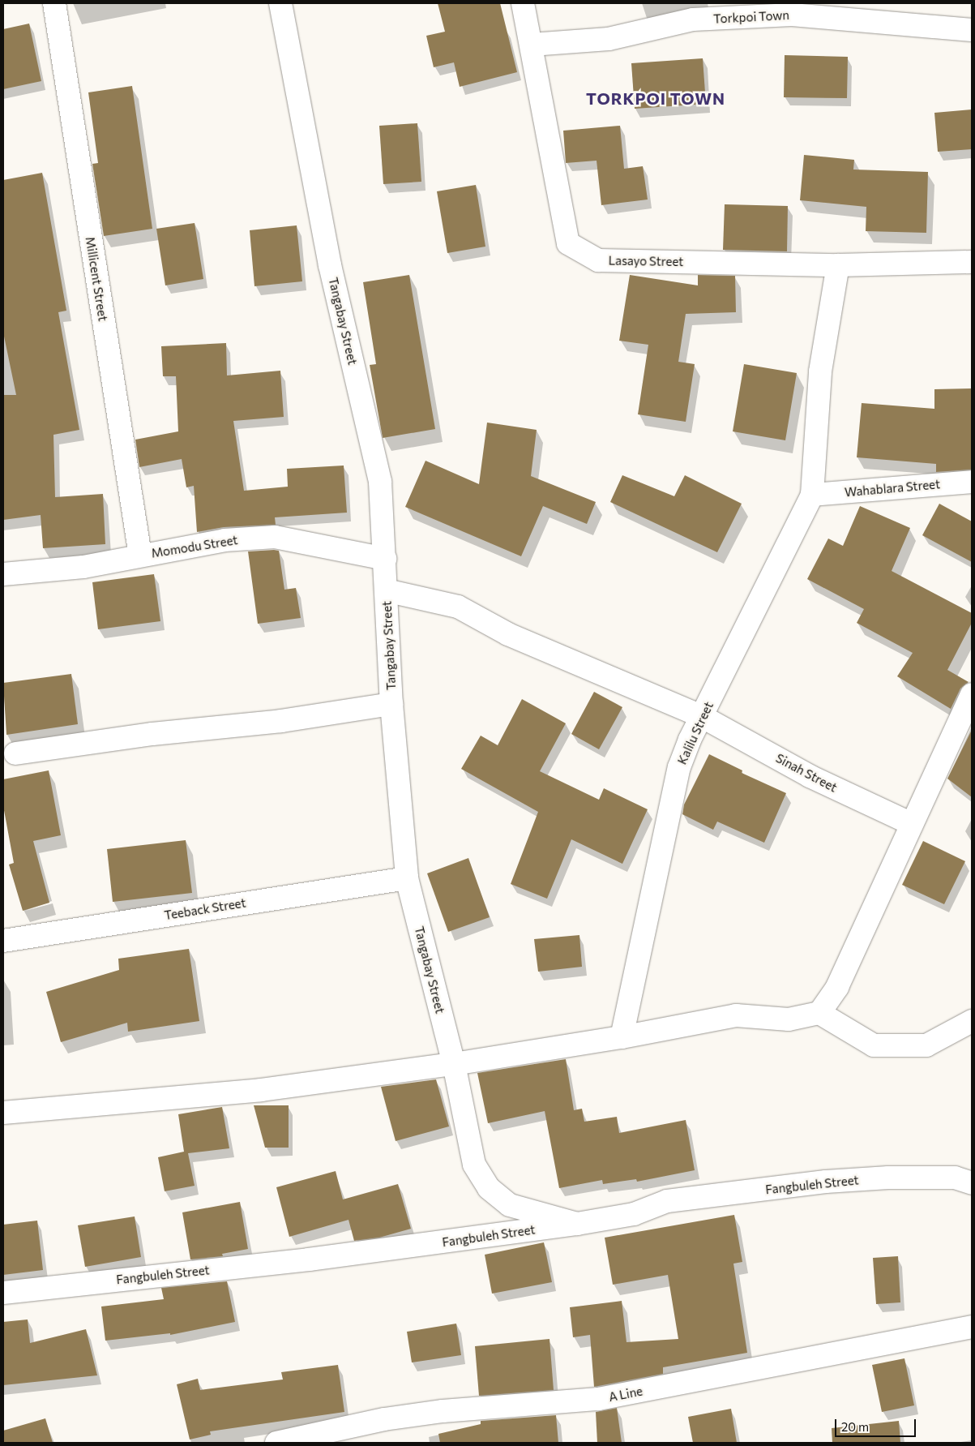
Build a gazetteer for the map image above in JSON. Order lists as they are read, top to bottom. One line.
{"streets":{"street":["Torkpoi Town","Lasayo Street","Millicent Street","Tangabay Street","Wahablara Street","Momodu Street","Kalilu Street","Sinah Street","Teeback Street","Fangbuleh Street","A Line"]},"crossings":[["Torkpoi Town","Lasayo Street"],["Millicent Street","Momodu Street"],["Tangabay Street","Momodu Street"],["Tangabay Street","Sinah Street"],["Tangabay Street","Teeback Street"],["Tangabay Street","Fangbuleh Street"],["Wahablara Street","Kalilu Street"],["Kalilu Street","Sinah Street"]],"districts":["TORKPOI TOWN"],"scale_bar":"20 m"}
